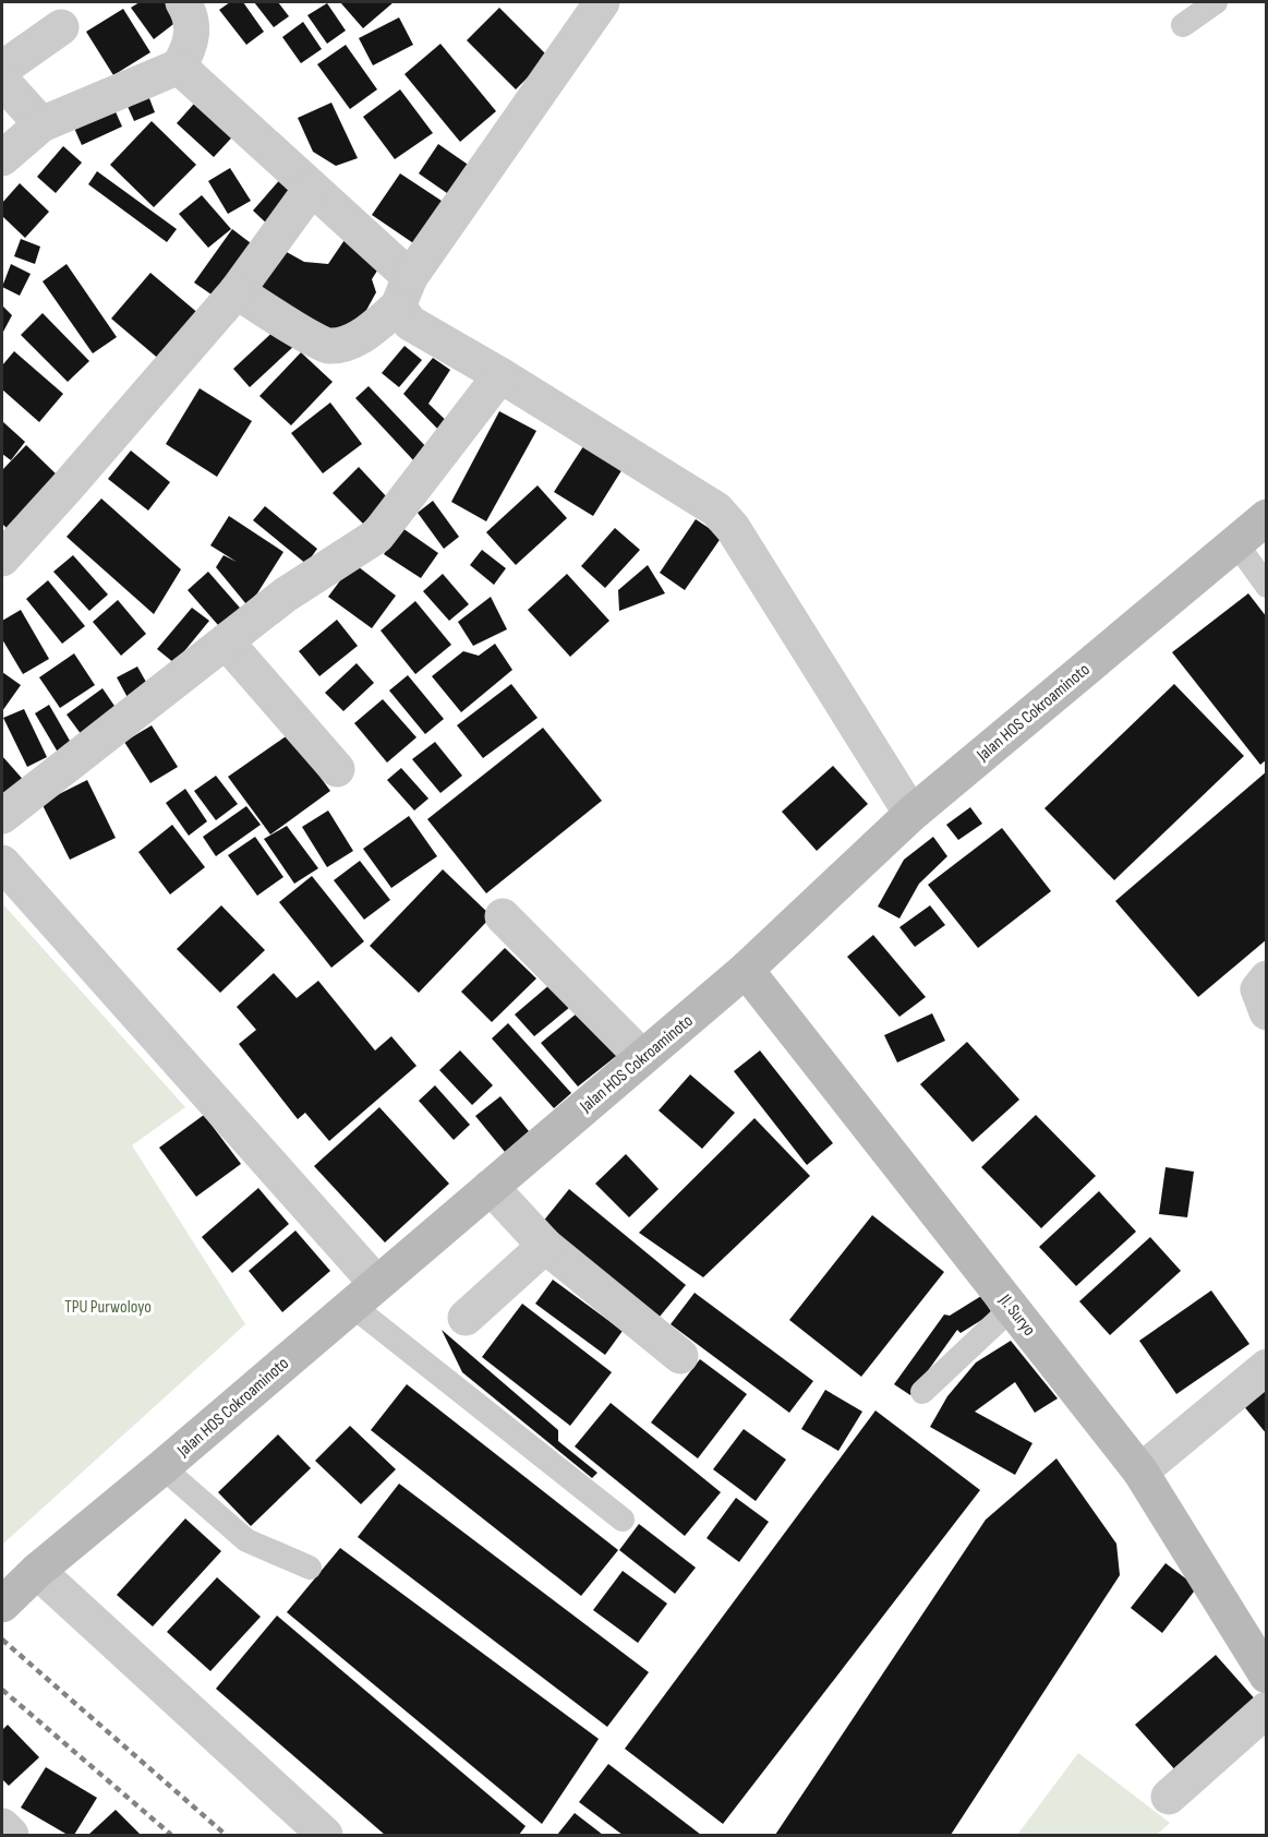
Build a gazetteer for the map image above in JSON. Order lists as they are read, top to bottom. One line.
{"streets":{"main road":["Jalan HOS Cokroaminoto","Jl. Suryo"]},"crossings":[["Jalan HOS Cokroaminoto","Jl. Suryo"]],"parks":["TPU Purwoloyo"]}
